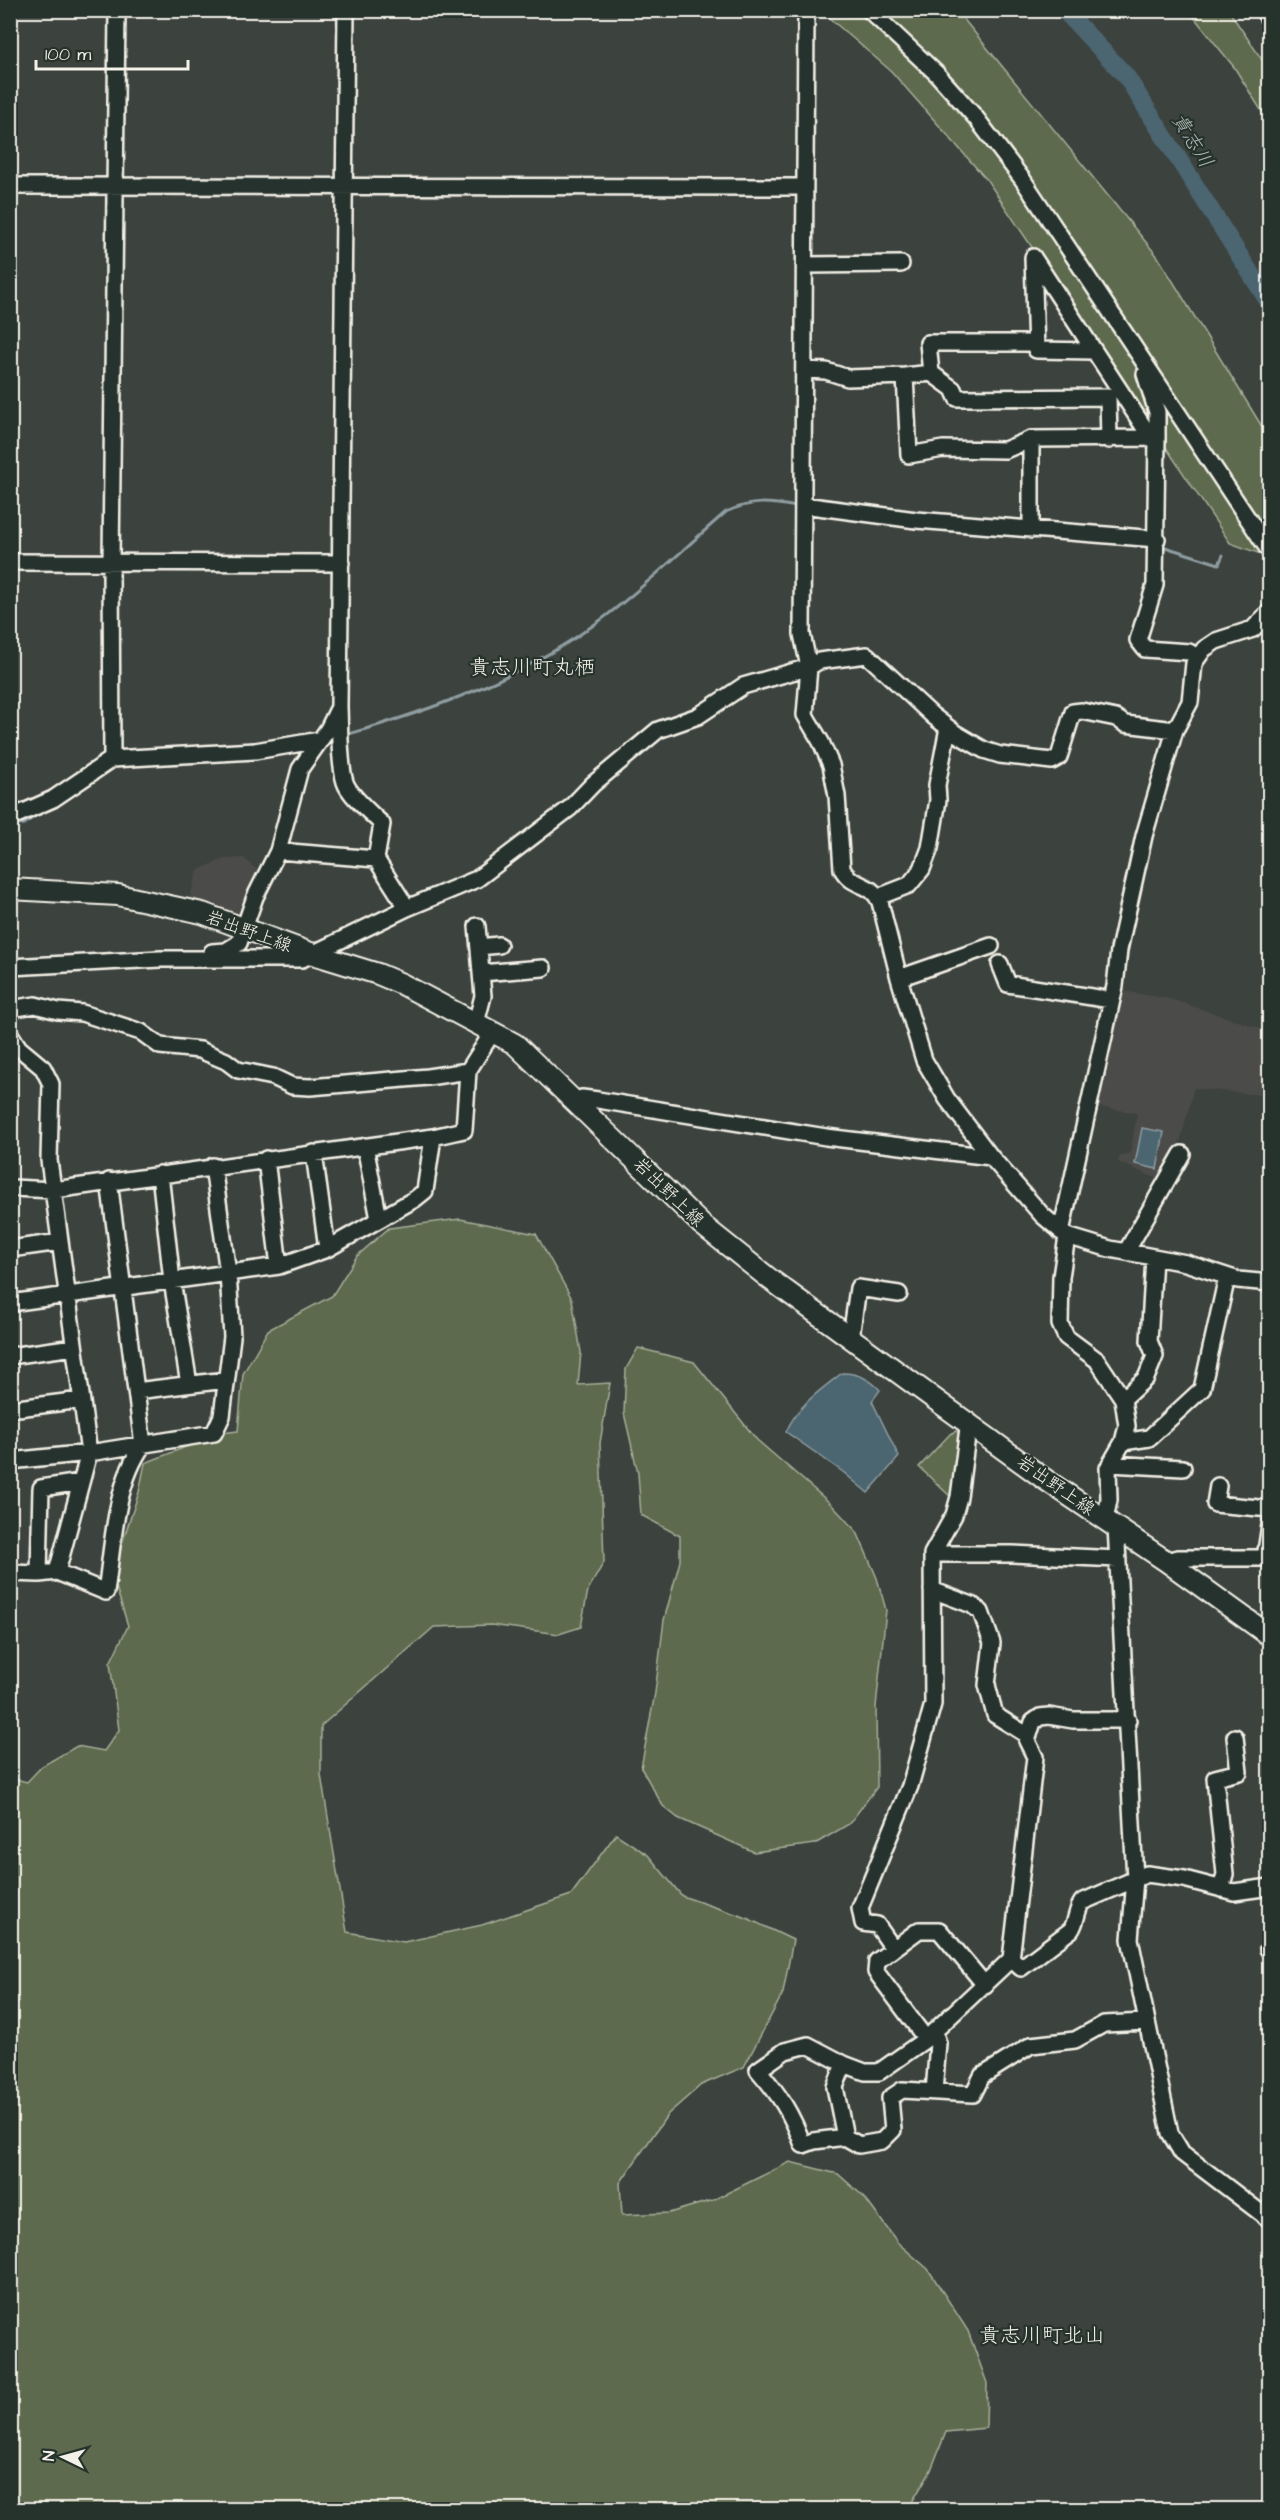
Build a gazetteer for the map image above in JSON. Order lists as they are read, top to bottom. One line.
{"streets":{"main road":["岩出野上線"]},"districts":["貴志川町丸栖","貴志川町北山"],"water":["貴志川"],"scale_bar":"100 m","north":"left"}
